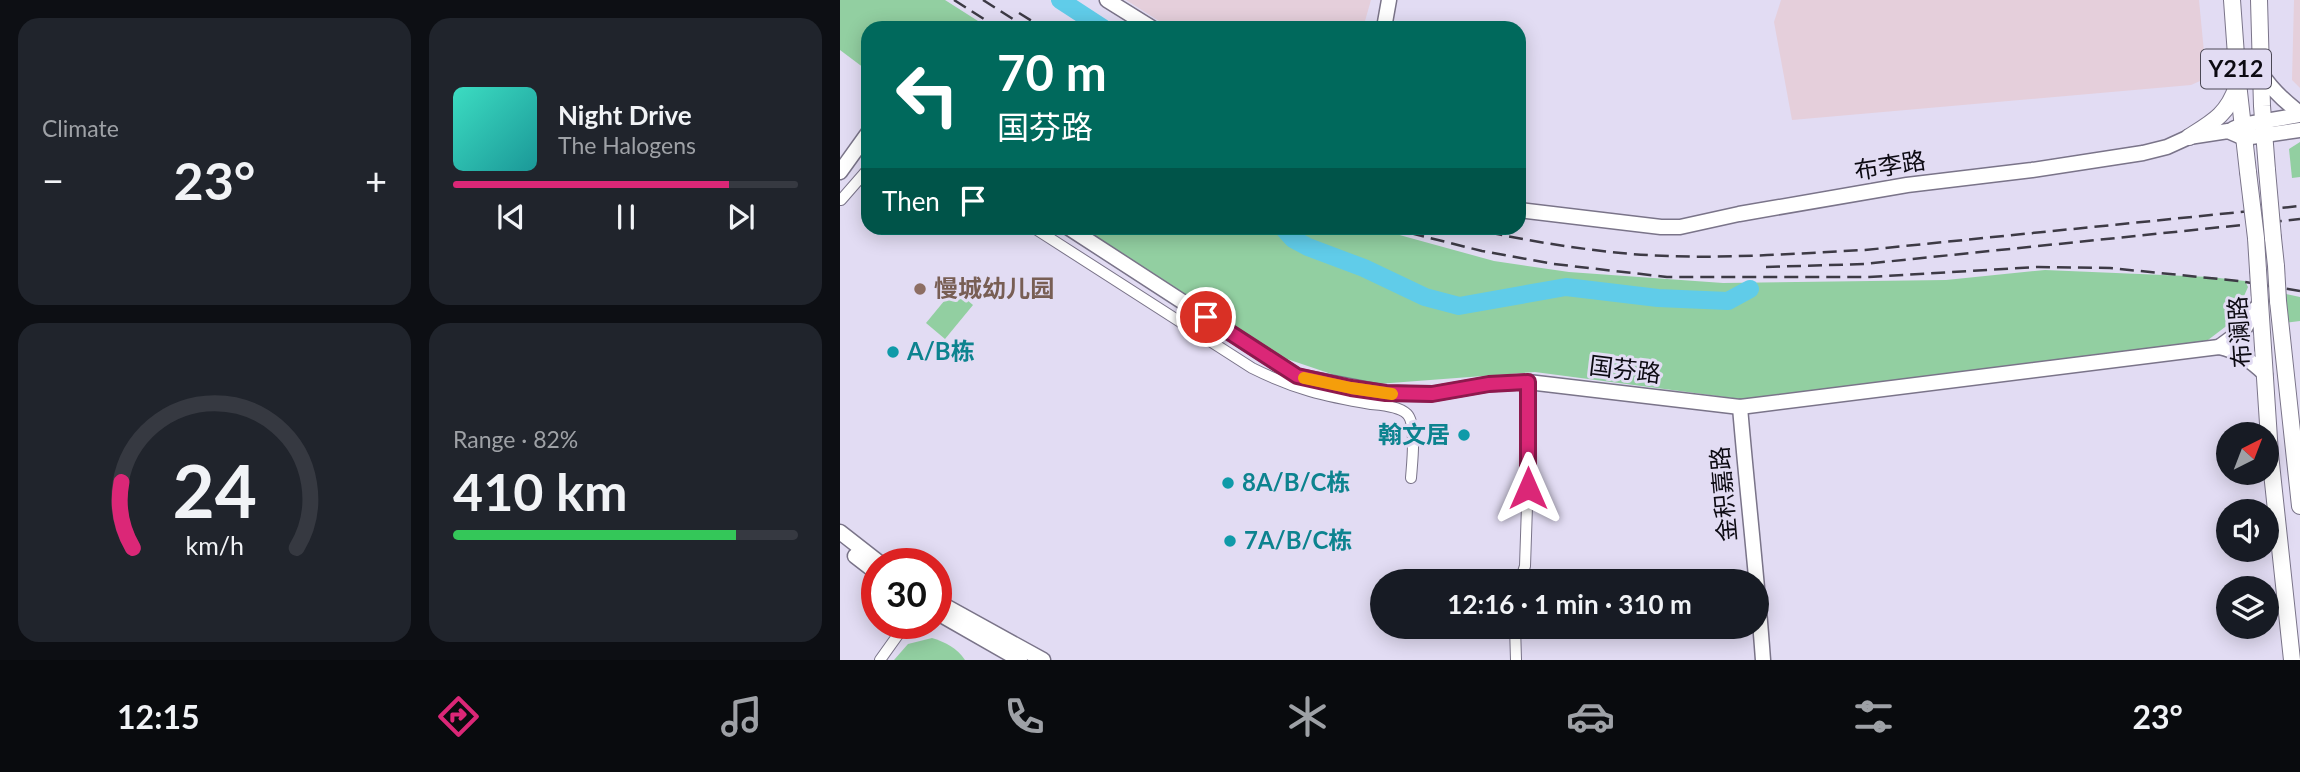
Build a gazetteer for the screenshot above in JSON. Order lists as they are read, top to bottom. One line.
{"streets":{"main road":["Y212","布澜路"],"street":["布李路","国芬路","金积嘉路"]},"crossings":[["布李路","布澜路"],["国芬路","金积嘉路"]],"places":["慢城幼儿园","A/B栋","翰文居","8A/B/C栋","7A/B/C栋"],"north":"top right","page":{"tile":["Climate",["Range · 82%","410 km"]],"turn":["70 m","国芬路"],"song":["Night Drive","The Halogens"],"heat":["−","23°","+"],"then":"Then","limit":"30","trip":"12:16 · 1 min · 310 m","tabs":["12:15","23°"],"gauge":["24","km/h"]}}
